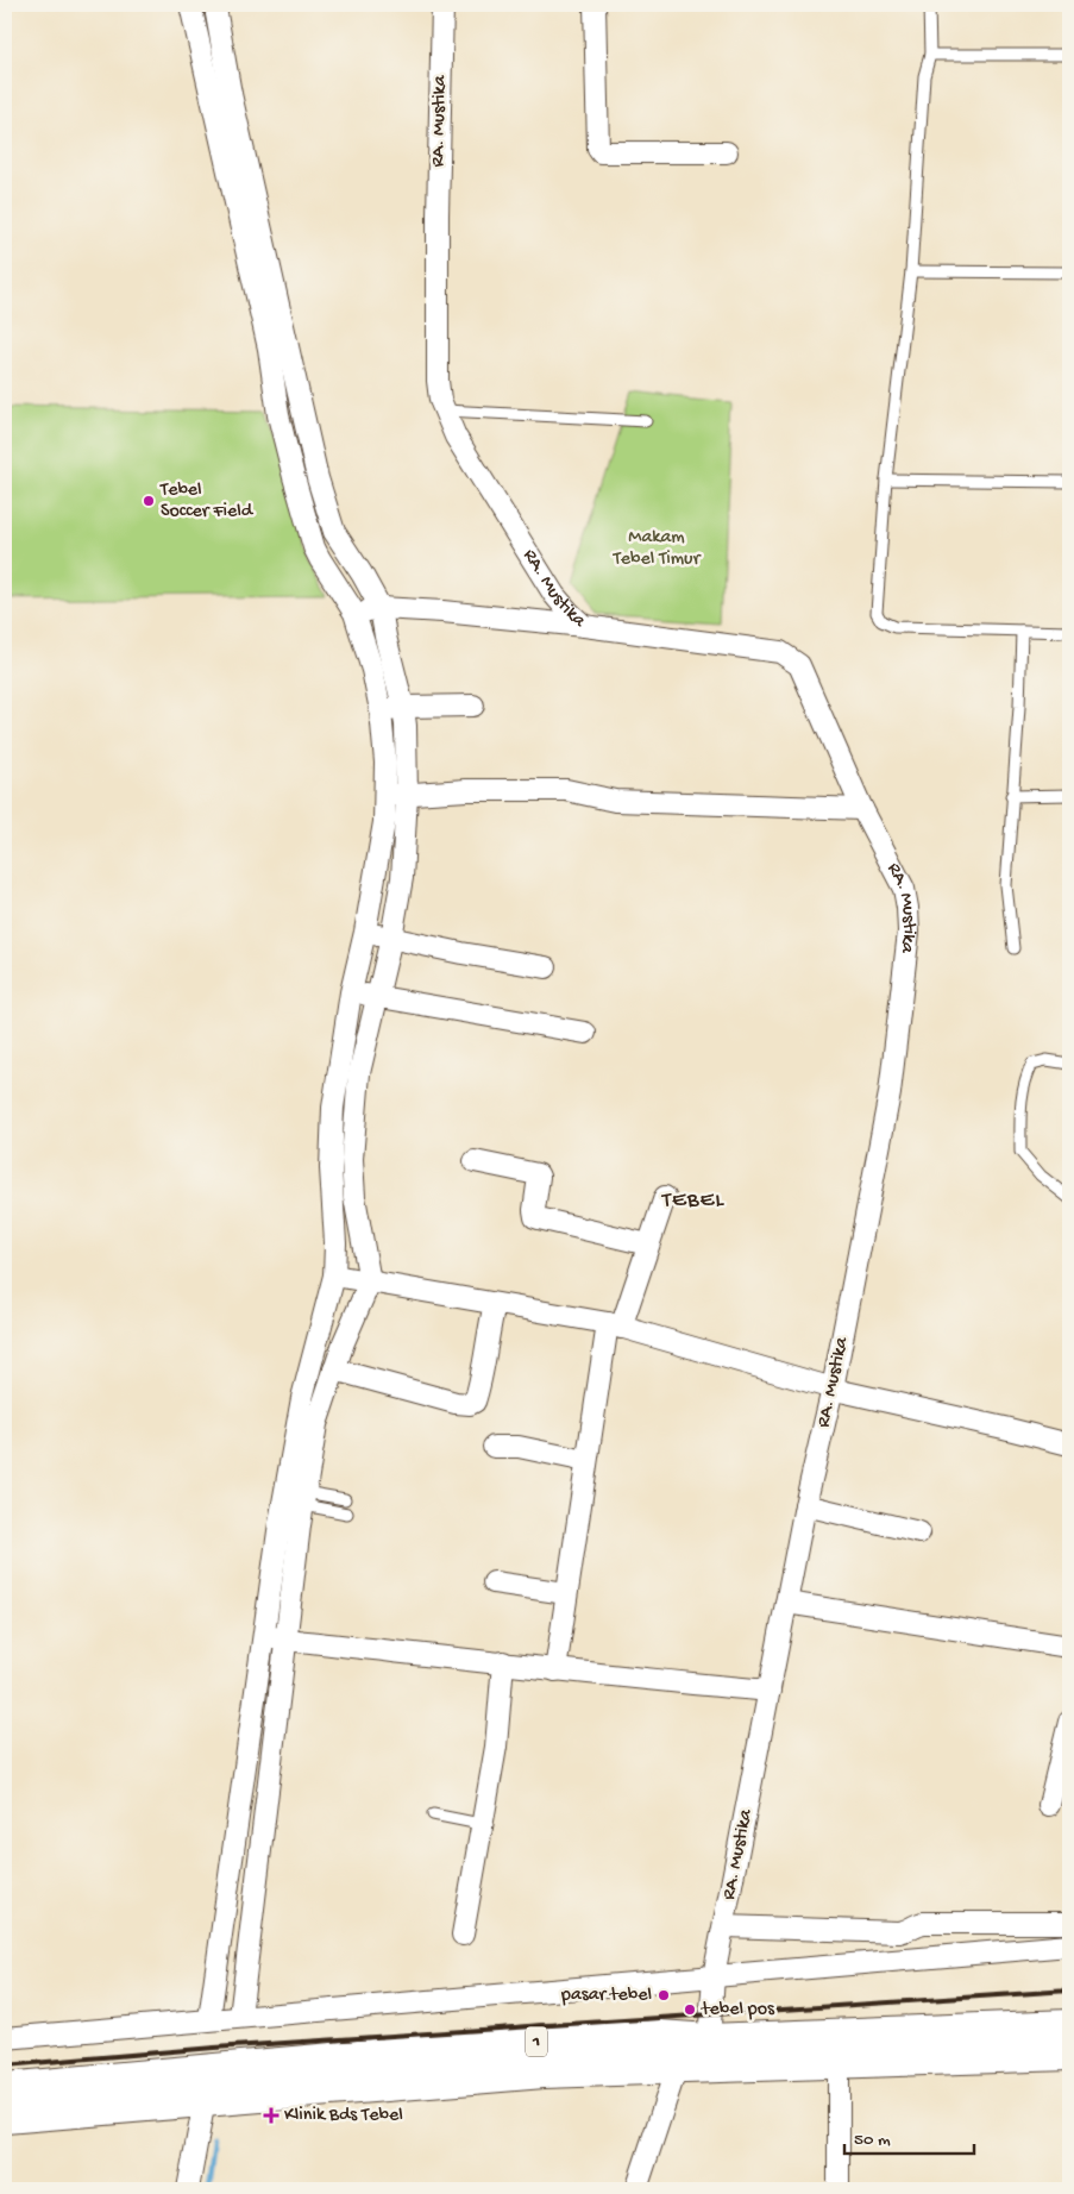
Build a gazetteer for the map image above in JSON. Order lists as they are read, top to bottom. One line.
{"streets":{"highway":["1"],"street":["RA. Mustika"]},"crossings":[["RA. Mustika","1"]],"districts":["TEBEL"],"parks":["Makam Tebel Timur"],"places":{"other":["Tebel Soccer Field","pasar tebel","tebel pos"],"health":["Klinik Bds Tebel"]},"scale_bar":"50 m"}
